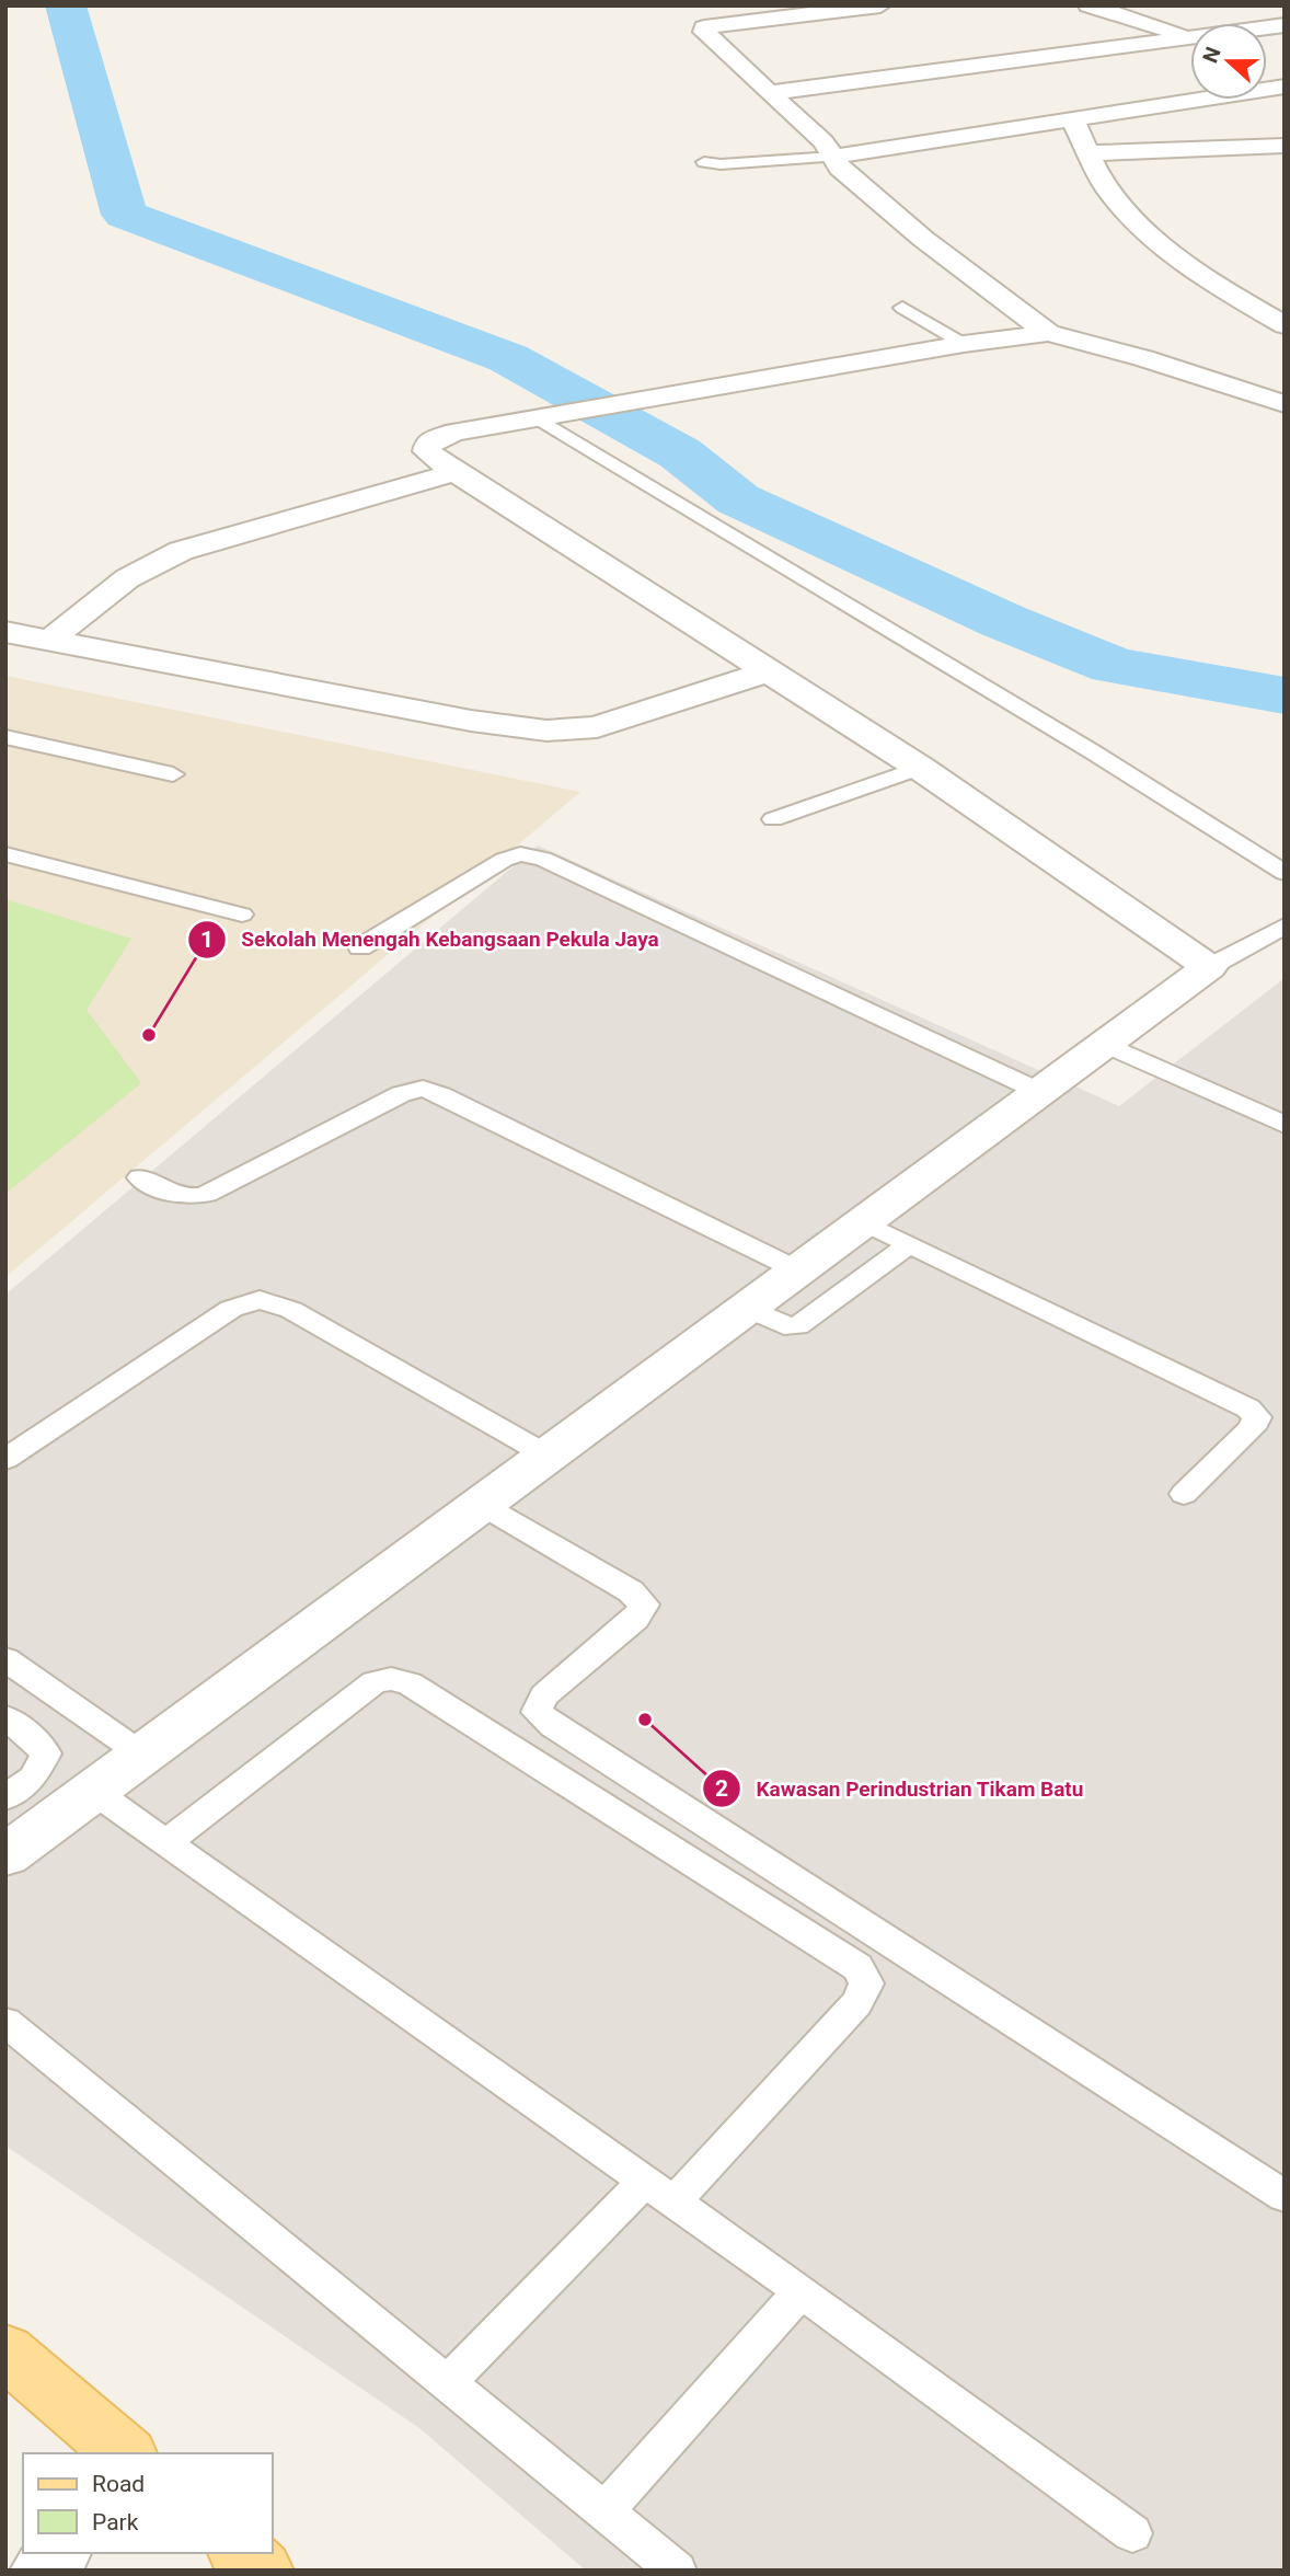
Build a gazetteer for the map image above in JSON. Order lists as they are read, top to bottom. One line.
{"places":["Sekolah Menengah Kebangsaan Pekula Jaya","Kawasan Perindustrian Tikam Batu"],"legend":["Road","Park"],"north":"left"}
